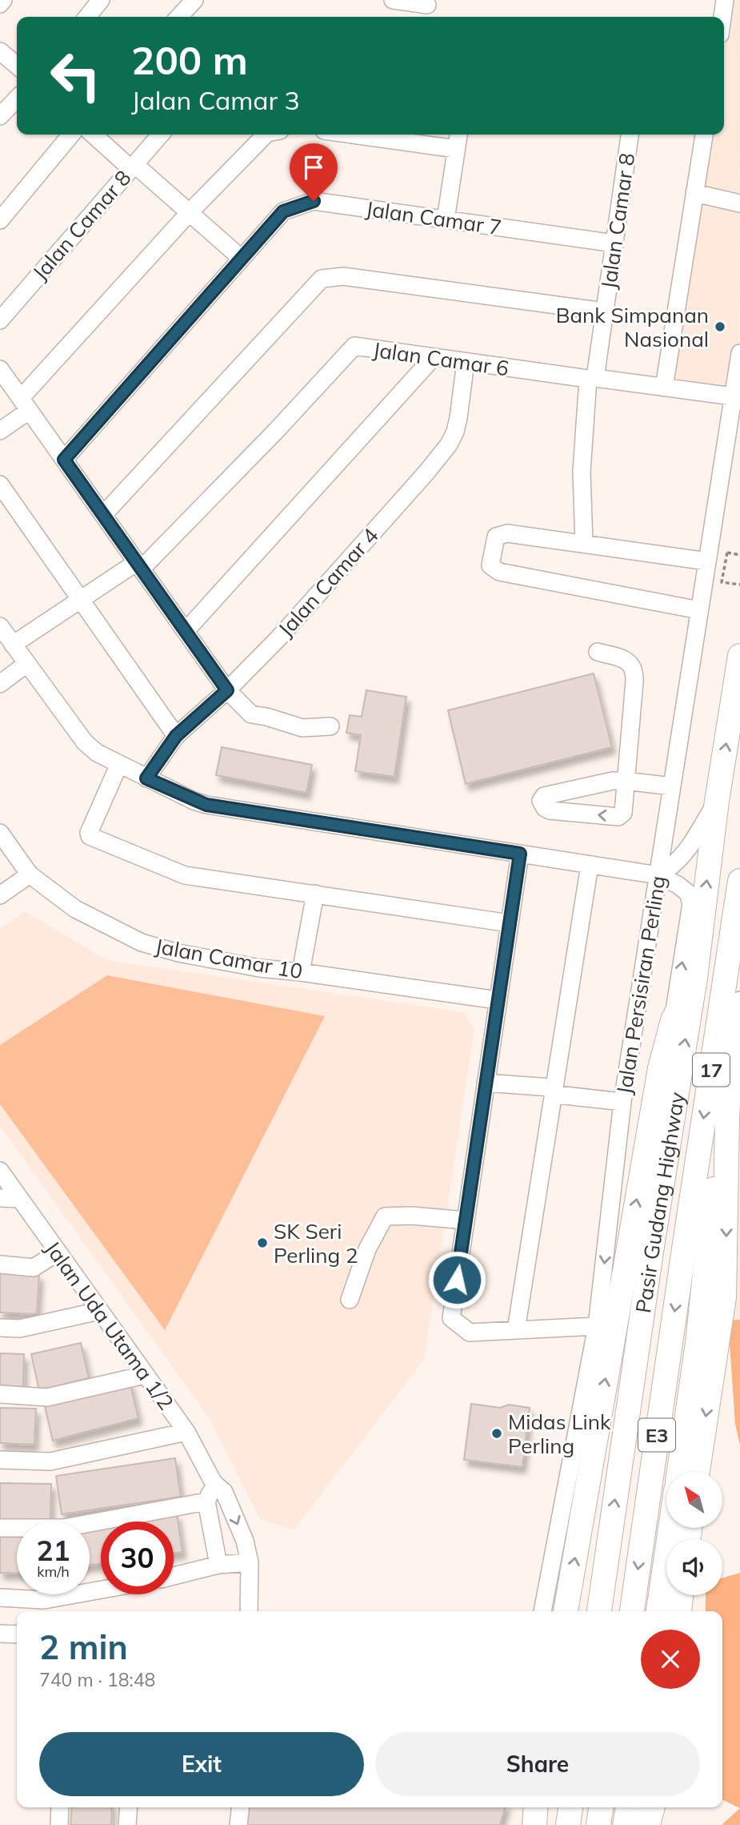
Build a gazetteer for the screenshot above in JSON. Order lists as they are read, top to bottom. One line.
{"streets":{"highway":["17","Pasir Gudang Highway","E3"],"street":["Jalan Camar 7","Jalan Camar 8","Jalan Camar 6","Jalan Camar 4","Jalan Camar 10","Jalan Persisiran Perling","Jalan Uda Utama 1/2"]},"crossings":[["Jalan Camar 7","Jalan Camar 8"],["Jalan Camar 8","Jalan Camar 6"],["Jalan Camar 6","Jalan Camar 4"],["Jalan Camar 6","Jalan Persisiran Perling"]],"places":["Bank Simpanan Nasional","SK Seri Perling 2","Midas Link Perling"],"north":"top left","page":{"turn":["200 m","Jalan Camar 3"],"speed":"21 km/h","limit":"30","heading":["2 min","740 m · 18:48"],"buttons":["Exit","Share"]}}
